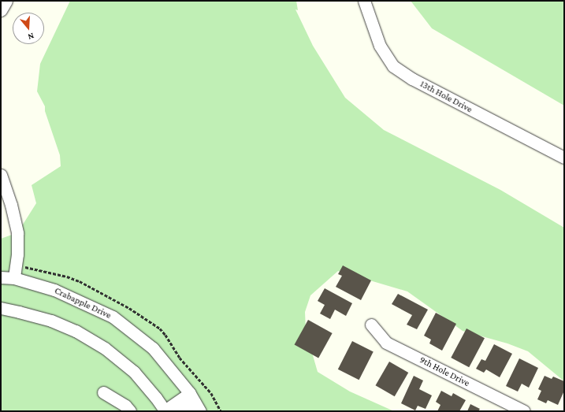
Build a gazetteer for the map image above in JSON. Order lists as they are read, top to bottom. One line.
{"streets":{"street":["13th Hole Drive","Crabapple Drive","9th Hole Drive"]},"north":"bottom"}
